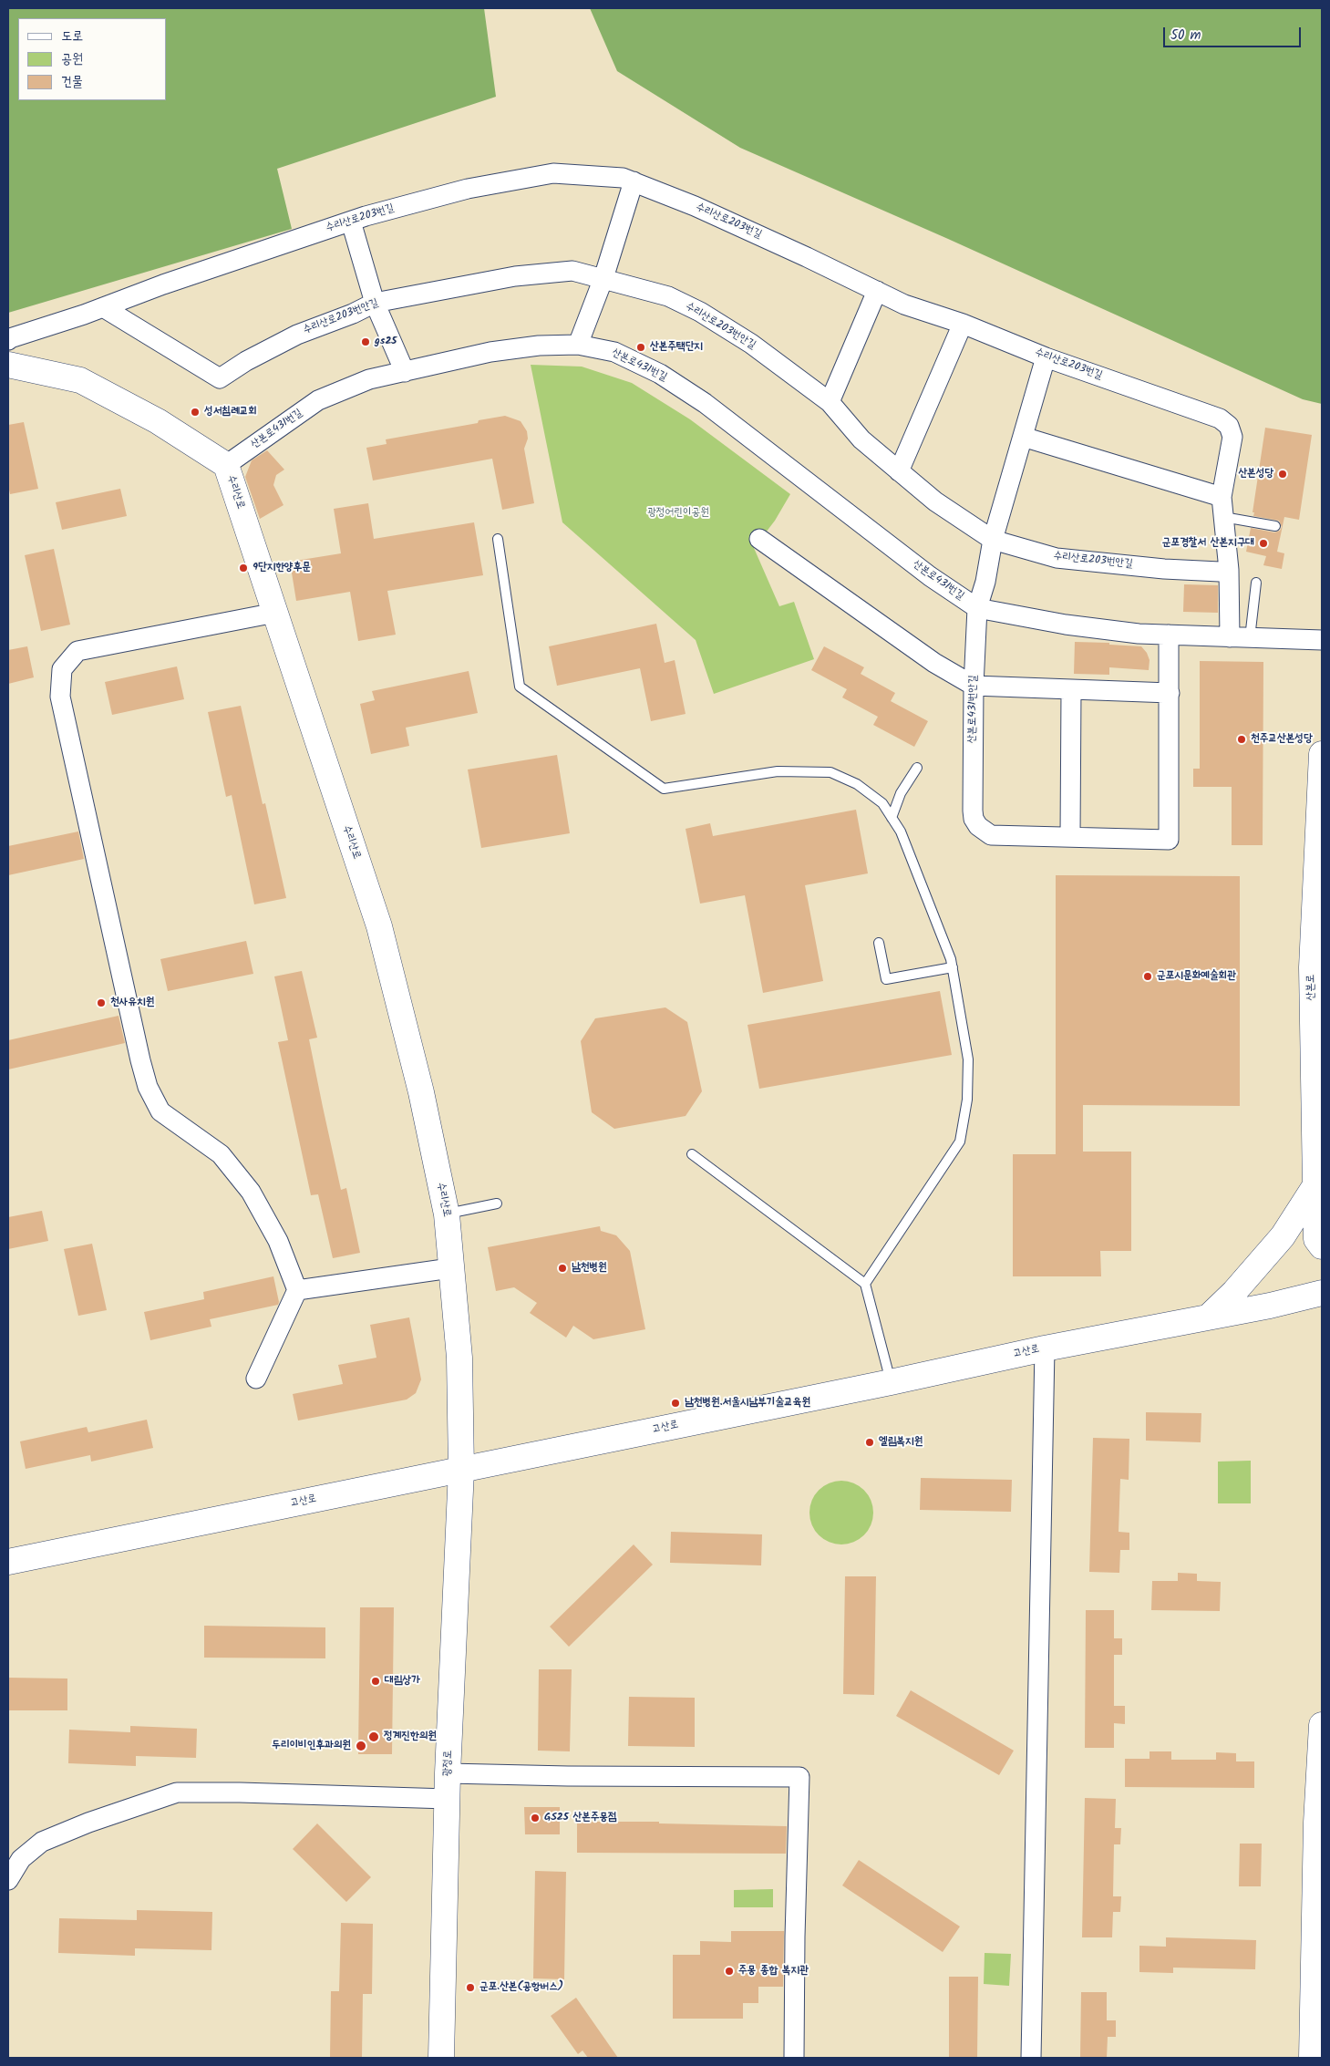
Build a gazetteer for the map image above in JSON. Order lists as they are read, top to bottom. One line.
{"streets":{"street":["수리산로203번길","수리산로203번안길","산본로431번길","수리산로","산본로431번안길","산본로","고산로","광정로"]},"crossings":[["수리산로203번길","수리산로203번안길"],["수리산로203번길","산본로431번길"],["수리산로203번안길","산본로431번길"],["산본로431번길","수리산로"],["산본로431번길","산본로431번안길"],["수리산로","고산로"],["수리산로","광정로"],["고산로","광정로"]],"parks":["광정어린이공원"],"places":["gs25","산본주택단지","성서침례교회","산본성당","군포경찰서 산본지구대","9단지한양후문","천주교산본성당","군포시문화예술회관","천사유치원","남천병원","남천병원.서울시남부기술교육원","엘림복지원","대림상가","정계진한의원","두리이비인후과의원","GS25 산본주몽점","주몽 종합 복지관","군포.산본(공항버스)"],"legend":["도로","공원","건물"],"scale_bar":"50 m"}
